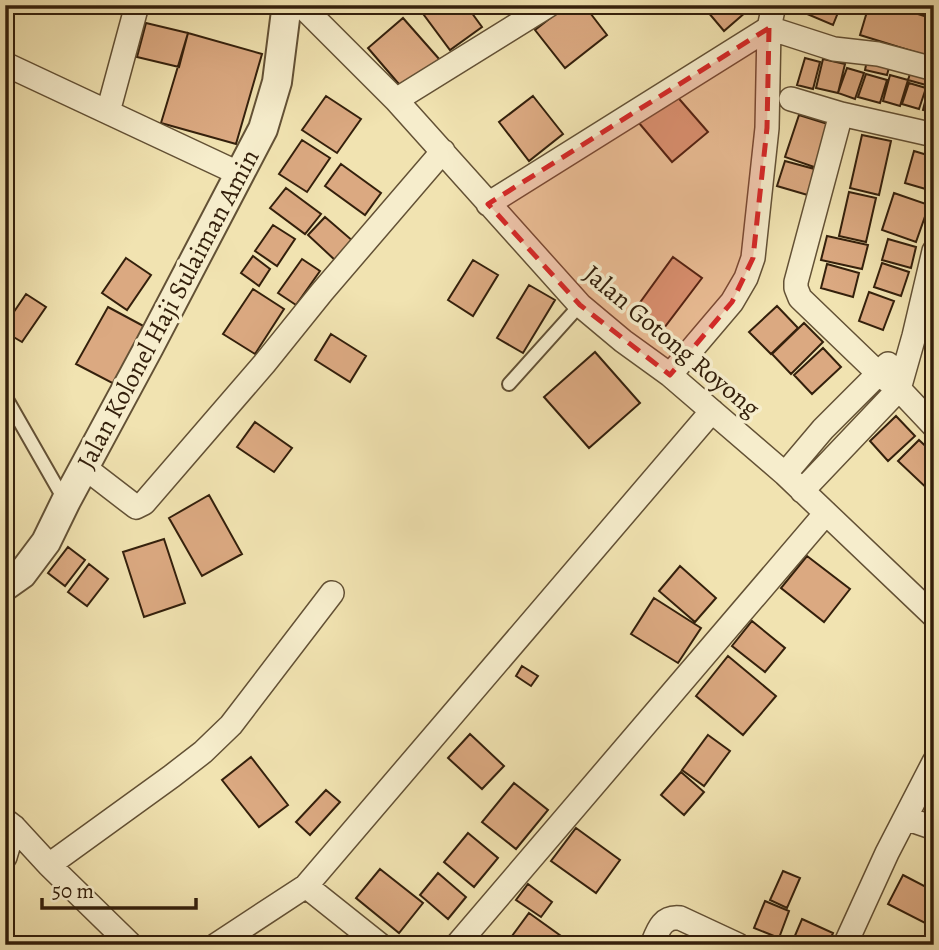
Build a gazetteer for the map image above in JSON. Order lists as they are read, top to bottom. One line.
{"streets":{"street":["Jalan Kolonel Haji Sulaiman Amin","Jalan Gotong Royong"]},"crossings":[["Jalan Kolonel Haji Sulaiman Amin","Jalan Gotong Royong"]],"scale_bar":"50 m"}
